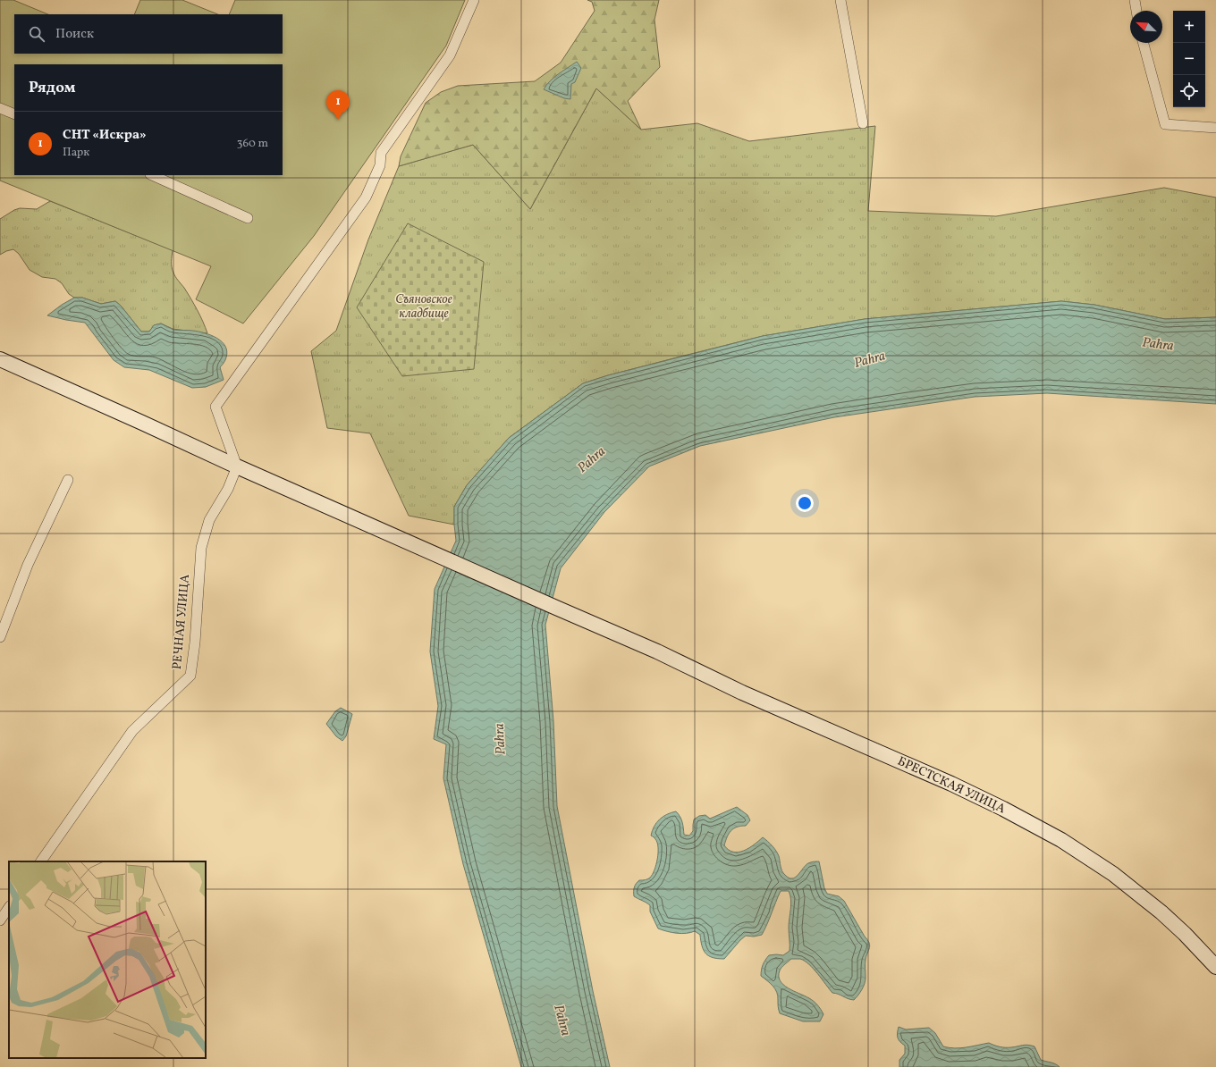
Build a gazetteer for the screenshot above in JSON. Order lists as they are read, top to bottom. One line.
{"streets":{"main road":["БРЕСТСКАЯ УЛИЦА"],"street":["РЕЧНАЯ УЛИЦА"]},"crossings":[["РЕЧНАЯ УЛИЦА","БРЕСТСКАЯ УЛИЦА"]],"water":["Pahra"],"parks":["Съяновское кладбище"],"north":"top left","page":{"map_buttons":["+","−"],"search":"Поиск","heading":"Рядом","pins":"1","list":[{"mark":"1","name":"СНТ «Искра»","note":"Парк","value":"360 m"}]}}
